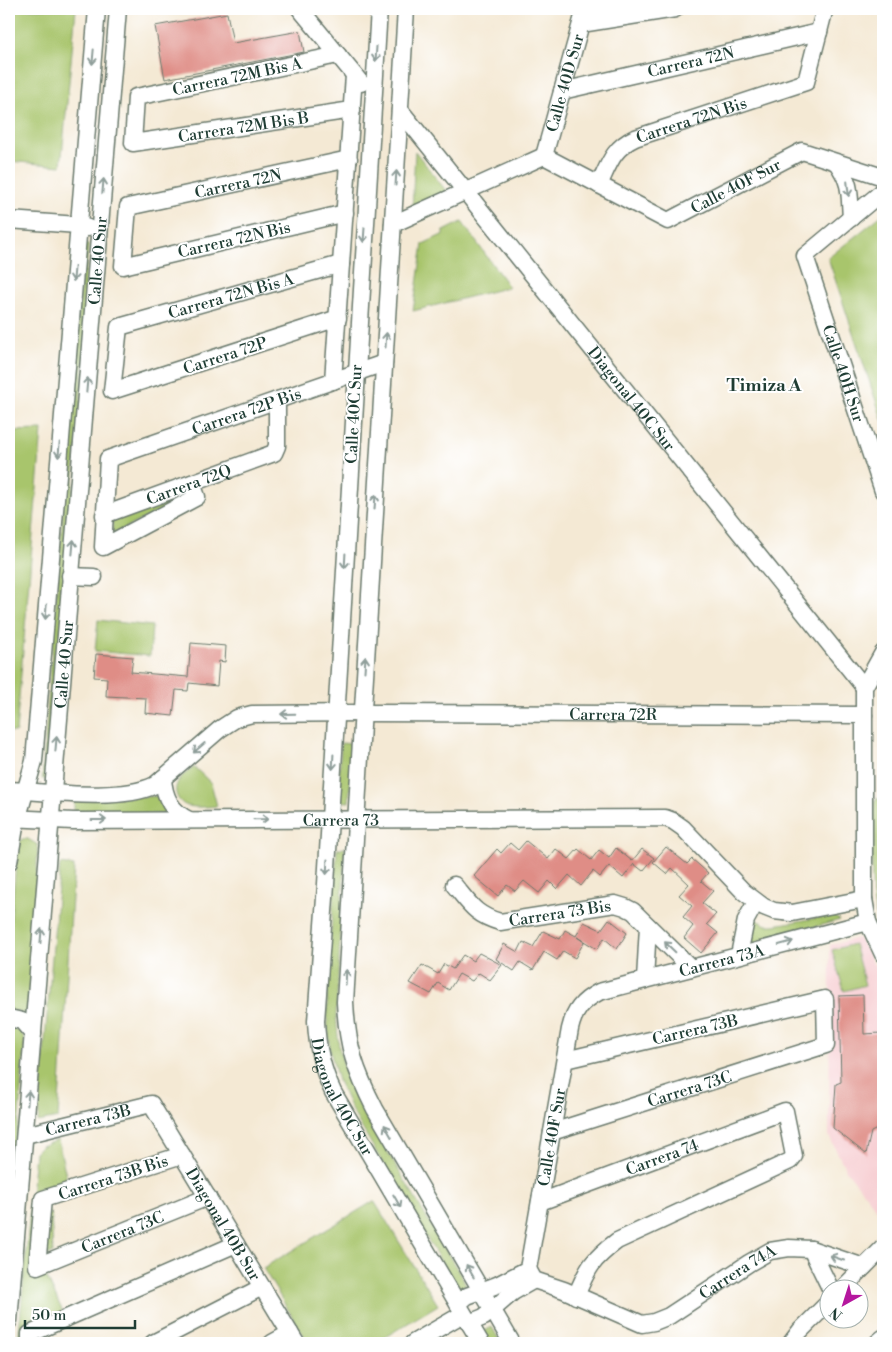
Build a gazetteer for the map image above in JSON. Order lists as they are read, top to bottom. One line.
{"streets":{"street":["Carrera 72N","Carrera 72M Bis A","Calle 40D Sur","Carrera 72N Bis","Carrera 72M Bis B","Calle 40F Sur","Calle 40 Sur","Carrera 72N Bis A","Carrera 72P","Calle 40H Sur","Diagonal 40C Sur","Carrera 72P Bis","Calle 40C Sur","Carrera 72Q","Carrera 72R","Carrera 73","Carrera 73 Bis","Carrera 73A","Carrera 73B","Carrera 73C","Carrera 74","Carrera 73B Bis","Diagonal 40B Sur","Carrera 74A"]},"crossings":[["Carrera 72N","Calle 40D Sur"],["Carrera 72N","Carrera 72N Bis"],["Carrera 72N","Calle 40 Sur"],["Carrera 72N","Calle 40C Sur"],["Carrera 72M Bis A","Carrera 72M Bis B"],["Carrera 72N Bis","Calle 40F Sur"],["Carrera 72N Bis","Calle 40 Sur"],["Carrera 72N Bis","Calle 40C Sur"],["Carrera 72M Bis B","Calle 40C Sur"],["Calle 40F Sur","Carrera 73A"],["Calle 40F Sur","Carrera 73B"],["Calle 40F Sur","Carrera 73C"],["Calle 40F Sur","Carrera 74"],["Calle 40F Sur","Carrera 74A"],["Calle 40 Sur","Carrera 73"],["Calle 40 Sur","Carrera 73B"],["Carrera 72N Bis A","Carrera 72P"],["Carrera 72N Bis A","Calle 40C Sur"],["Carrera 72P","Calle 40C Sur"],["Diagonal 40C Sur","Calle 40C Sur"],["Diagonal 40C Sur","Carrera 73"],["Carrera 72P Bis","Calle 40C Sur"],["Carrera 72P Bis","Carrera 72Q"],["Calle 40C Sur","Carrera 72R"],["Calle 40C Sur","Carrera 73"],["Carrera 73B","Carrera 73C"],["Carrera 73B","Diagonal 40B Sur"],["Carrera 73C","Carrera 73B Bis"],["Carrera 73C","Diagonal 40B Sur"],["Carrera 74","Carrera 74A"],["Carrera 73B Bis","Diagonal 40B Sur"]],"districts":["Timiza A"],"scale_bar":"50 m","north":"bottom left"}
